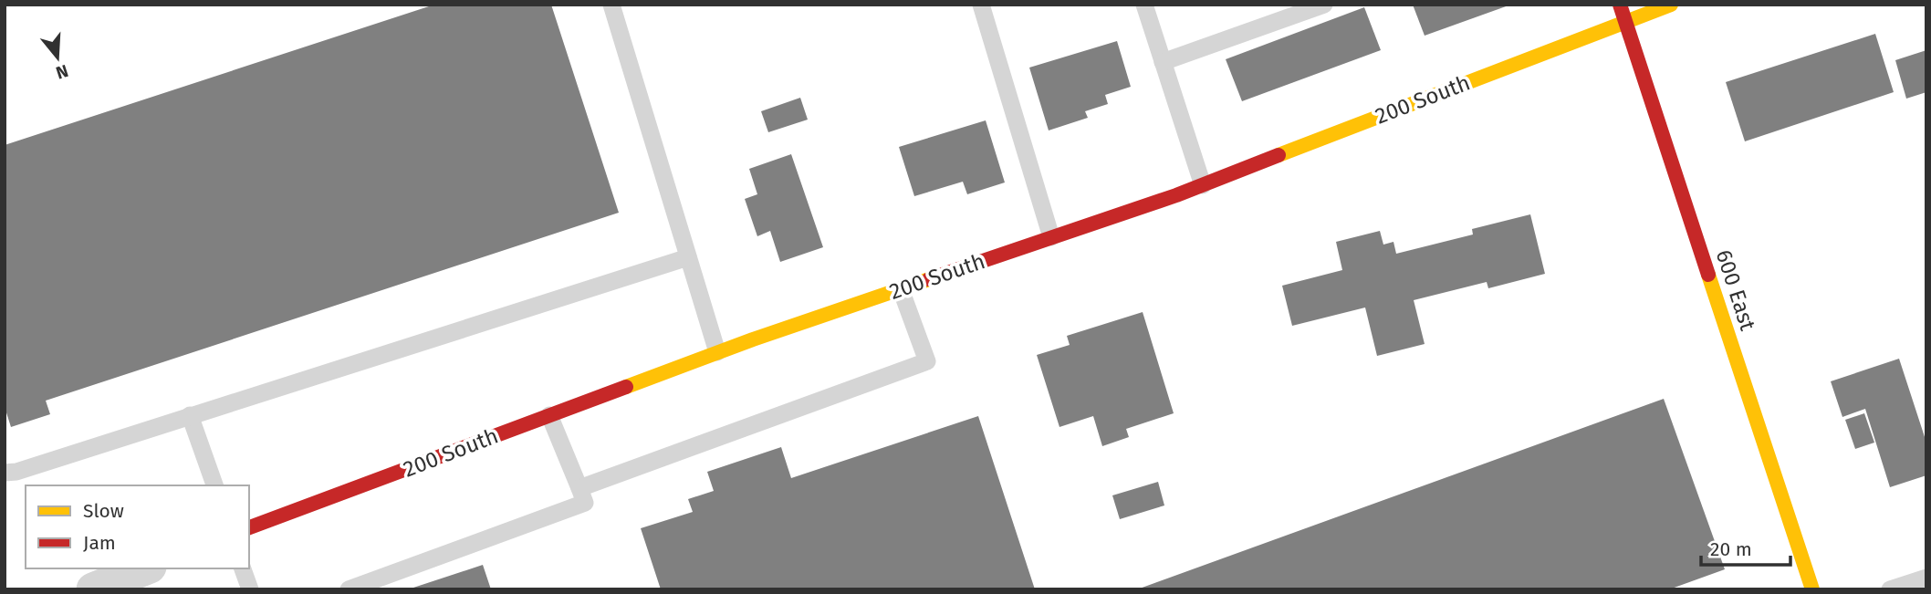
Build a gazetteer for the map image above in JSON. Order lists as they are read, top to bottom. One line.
{"streets":{"street":["200 South","600 East"]},"crossings":[["200 South","600 East"]],"legend":["Slow","Jam"],"scale_bar":"20 m","north":"bottom"}
